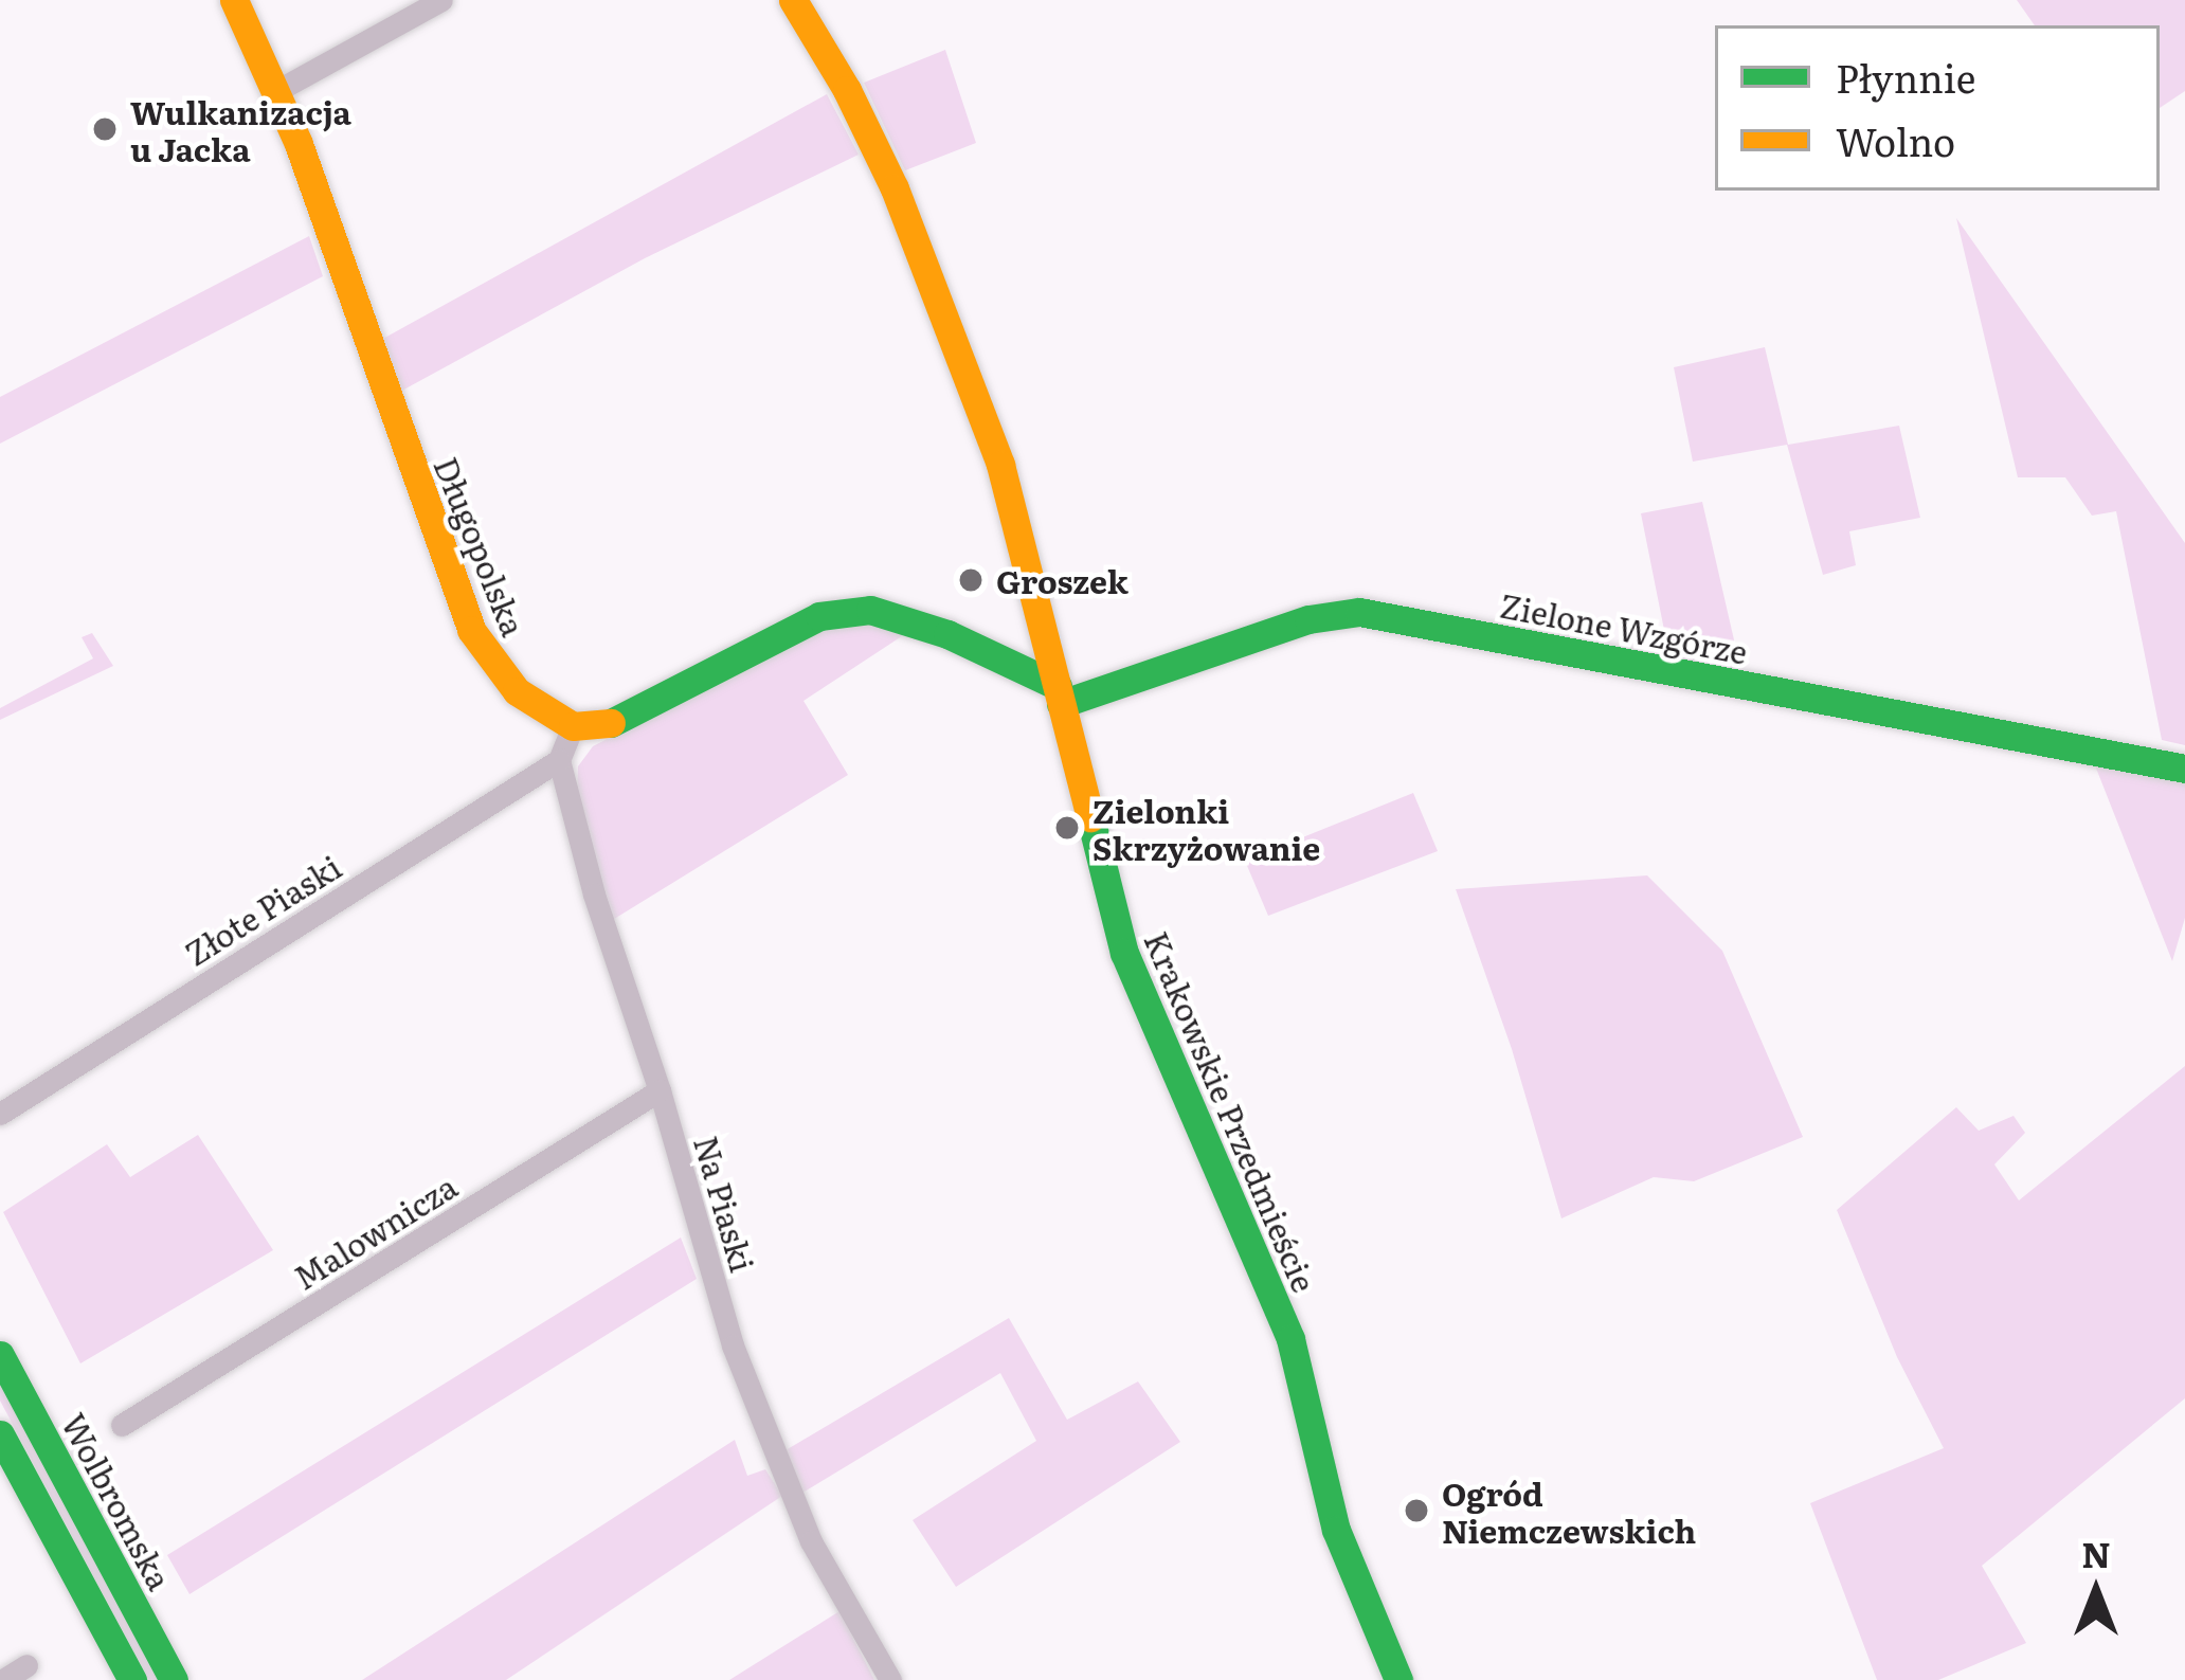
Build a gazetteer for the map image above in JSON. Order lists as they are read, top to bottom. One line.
{"streets":{"street":["Długopolska","Zielone Wzgórze","Złote Piaski","Krakowskie Przedmieście","Na Piaski","Malownicza","Wolbromska"]},"crossings":[["Zielone Wzgórze","Krakowskie Przedmieście"],["Złote Piaski","Na Piaski"],["Na Piaski","Malownicza"]],"places":["Wulkanizacja u Jacka","Groszek","Zielonki Skrzyżowanie","Ogród Niemczewskich"],"legend":["Płynnie","Wolno"],"north":"top"}
